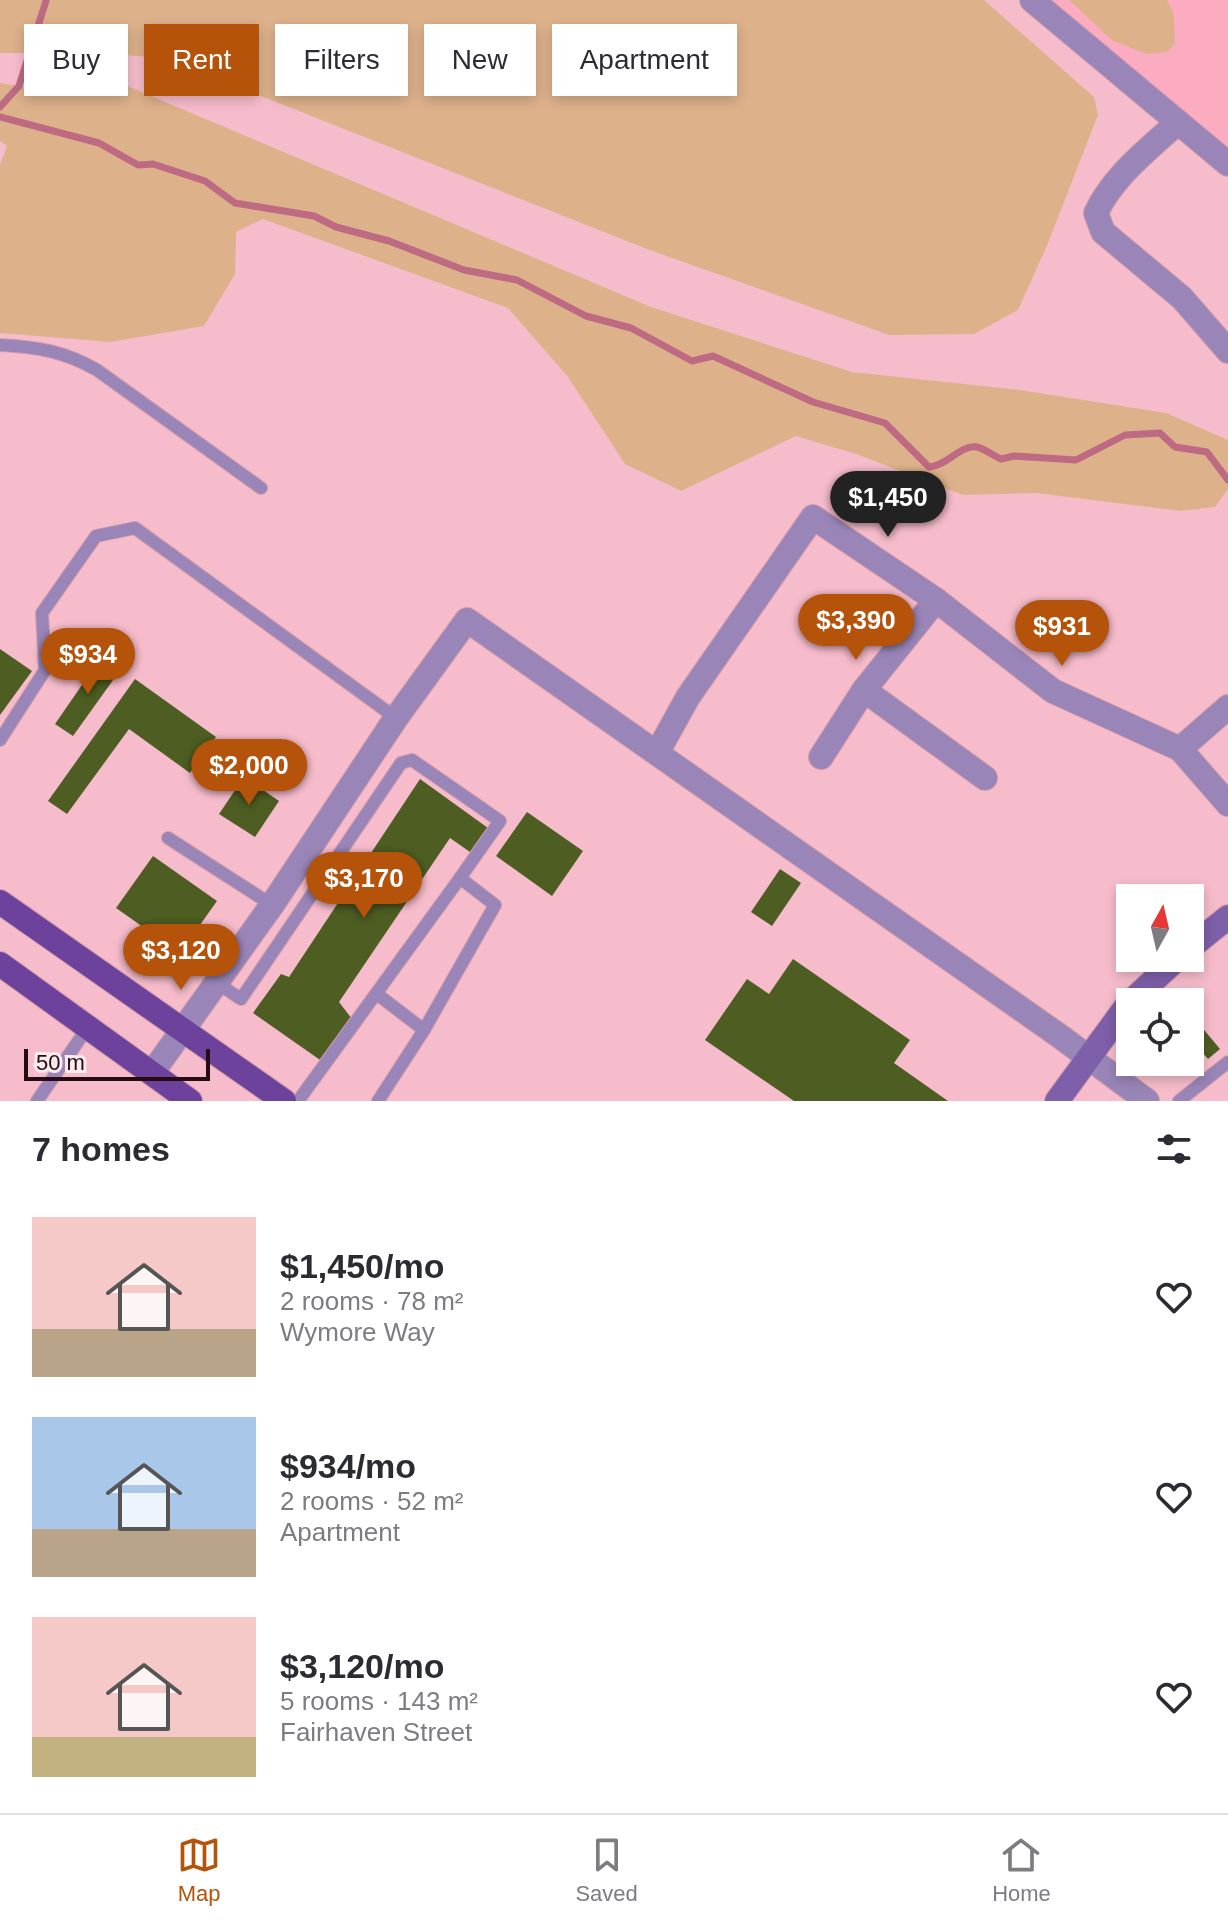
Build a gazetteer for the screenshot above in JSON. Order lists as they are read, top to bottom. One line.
{"scale_bar":"50 m","north":"top","page":{"chip":["Buy","Rent","Filters","New","Apartment"],"price":["$1,450","$3,390","$931","$934","$2,000","$3,170","$3,120"],"scale":"50 m","heading":"7 homes","list":[{"name":"$1,450/mo","note":"2 rooms · 78 m² · Wymore Way"},{"name":"$934/mo","note":"2 rooms · 52 m² · Apartment"},{"name":"$3,120/mo","note":"5 rooms · 143 m² · Fairhaven Street"}],"tabs":["Map","Saved","Home"]}}
